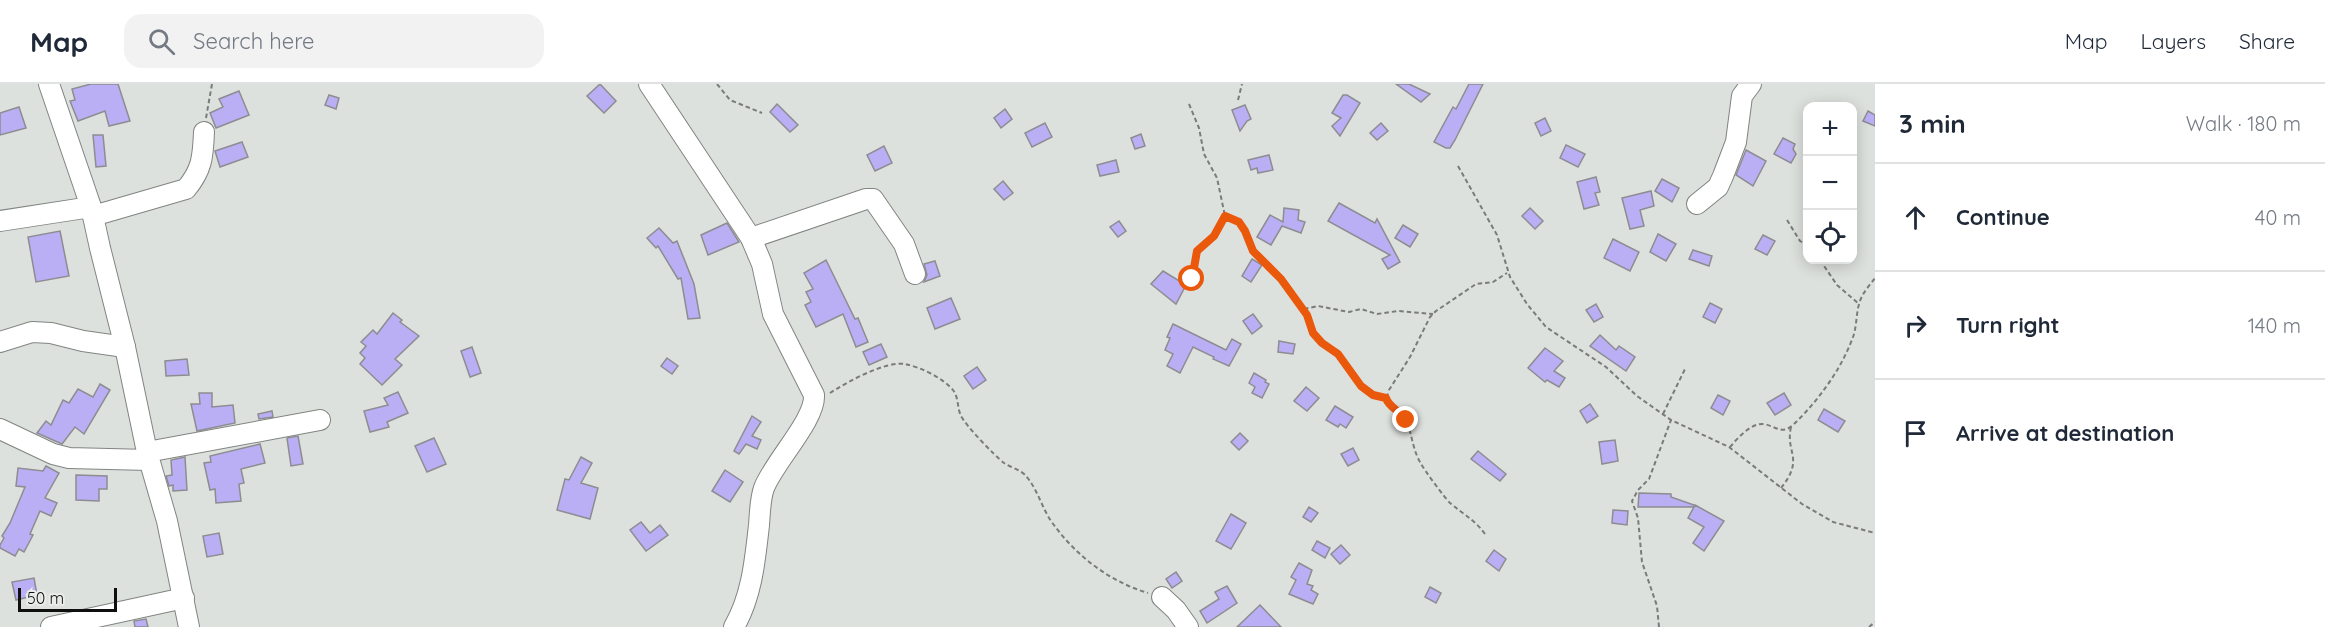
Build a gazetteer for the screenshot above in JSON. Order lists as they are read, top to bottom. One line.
{"scale_bar":"50 m","page":{"header":"Map","search":"Search here","nav":["Map","Layers","Share"],"heading":["3 min","Walk · 180 m"],"map_buttons":["+","−"],"list":[["Continue","40 m"],["Turn right","140 m"],"Arrive at destination"],"scale":"50 m"}}
